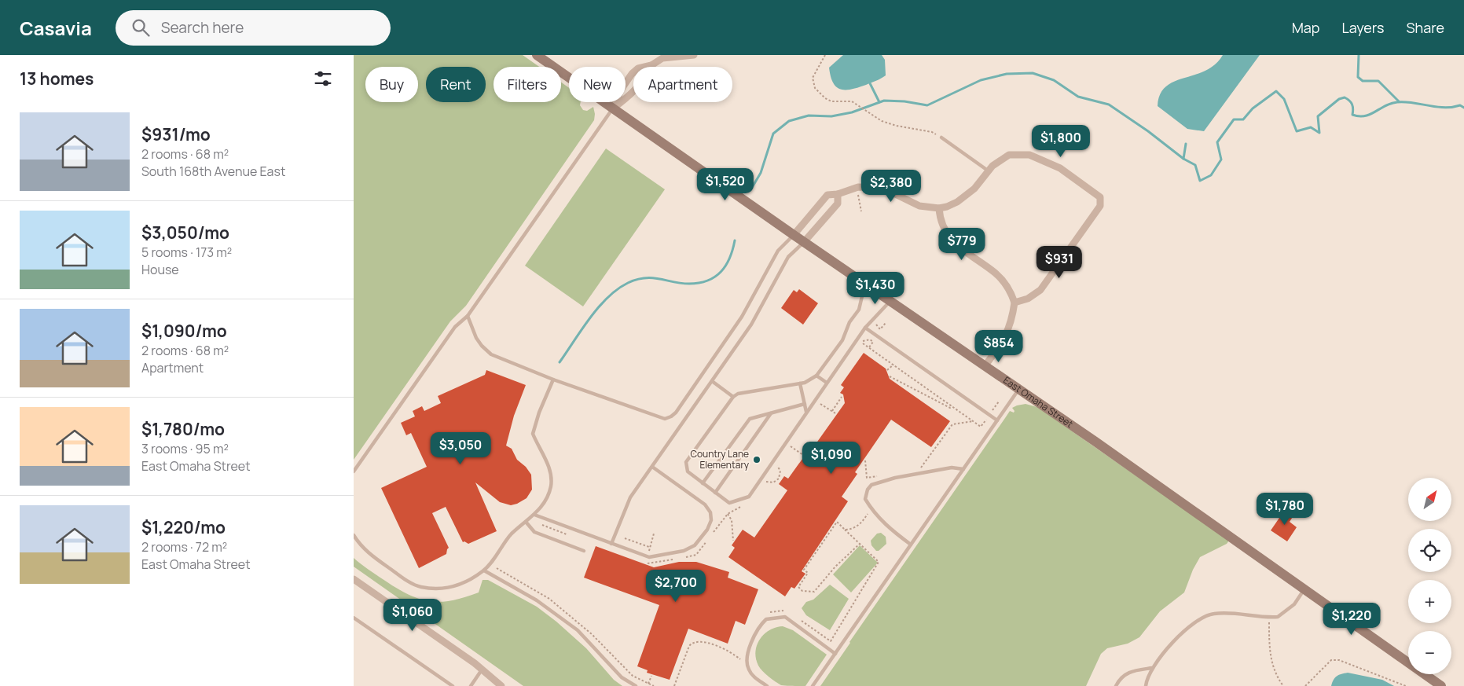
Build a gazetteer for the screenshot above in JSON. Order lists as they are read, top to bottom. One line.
{"streets":{"main road":["East Omaha Street"]},"places":["Country Lane Elementary"],"north":"top right","page":{"header":"Casavia","search":"Search here","nav":["Map","Layers","Share"],"heading":"13 homes","chip":["Buy","Rent","Filters","New","Apartment"],"list":[{"name":"$931/mo","note":"2 rooms · 68 m² · South 168th Avenue East"},{"name":"$3,050/mo","note":"5 rooms · 173 m² · House"},{"name":"$1,090/mo","note":"2 rooms · 68 m² · Apartment"},{"name":"$1,780/mo","note":"3 rooms · 95 m² · East Omaha Street"},{"name":"$1,220/mo","note":"2 rooms · 72 m² · East Omaha Street"}],"price":["$1,800","$1,520","$2,380","$779","$931","$1,430","$854","$3,050","$1,090","$1,780","$2,700","$1,060","$1,220"],"map_buttons":["+","−"]}}
